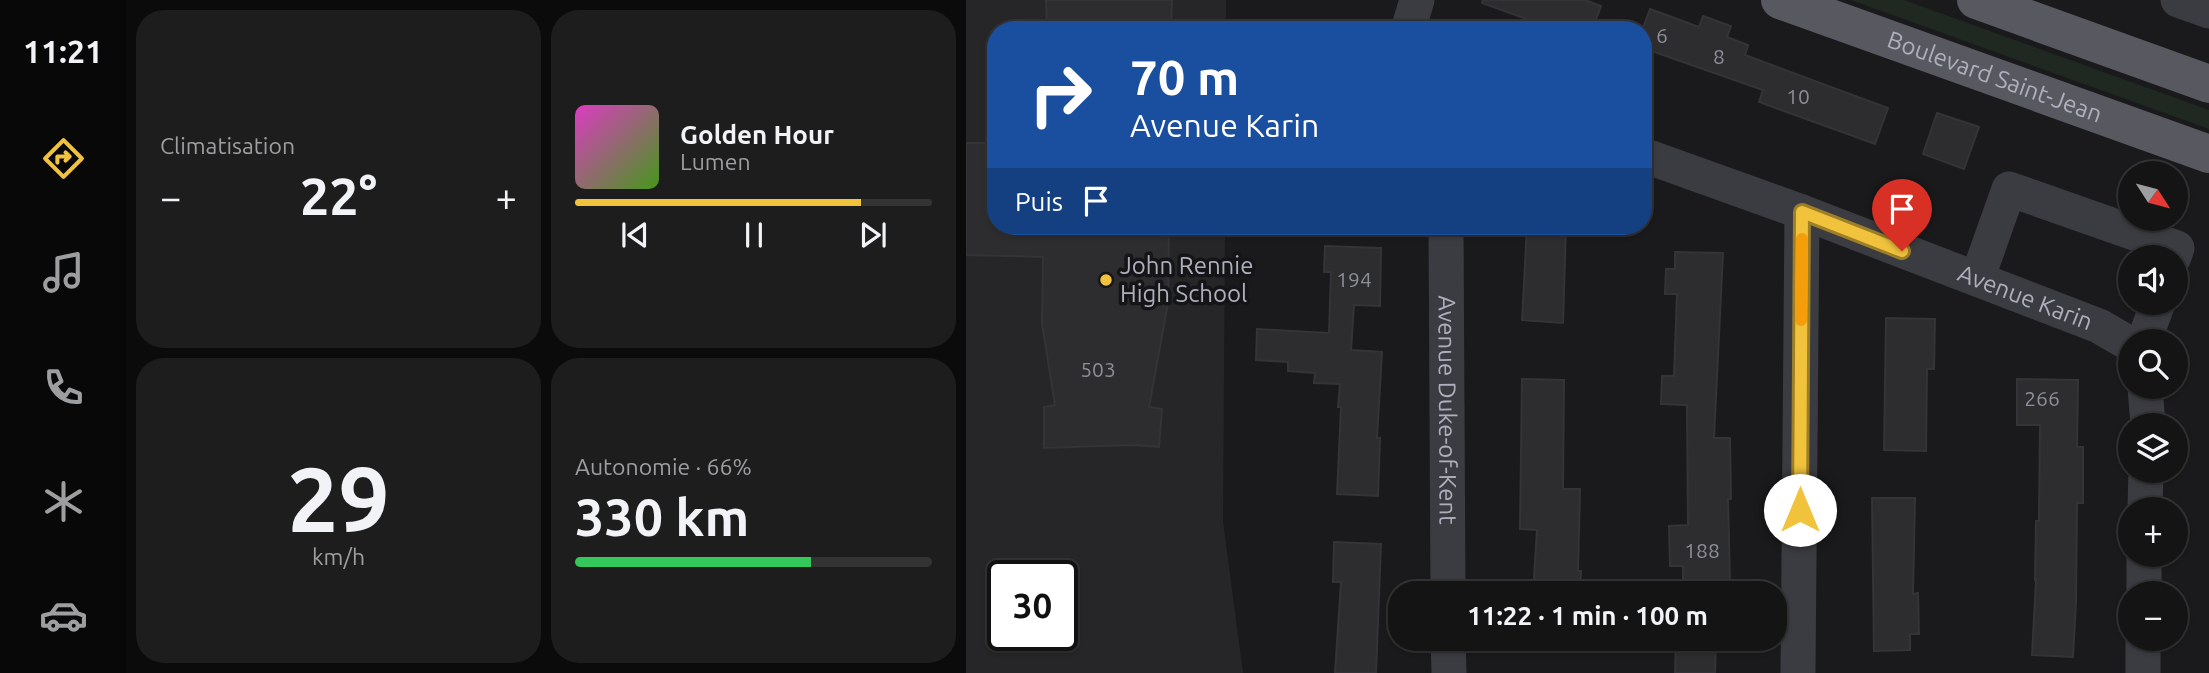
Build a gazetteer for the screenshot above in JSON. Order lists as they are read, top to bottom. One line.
{"streets":{"main road":["Boulevard Saint-Jean"],"street":["Avenue Karin","Avenue Duke-of-Kent"]},"places":["John Rennie High School"],"house_numbers":["6","8","10","194","503","266","188"],"north":"bottom right","page":{"tabs":"11:21","tile":["Climatisation",["29","km/h"],["Autonomie · 66%","330 km"]],"turn":["70 m","Avenue Karin"],"song":["Golden Hour","Lumen"],"map_buttons":["+","−"],"heat":["−","22°","+"],"then":"Puis","limit":"30","trip":"11:22 · 1 min · 100 m"}}
